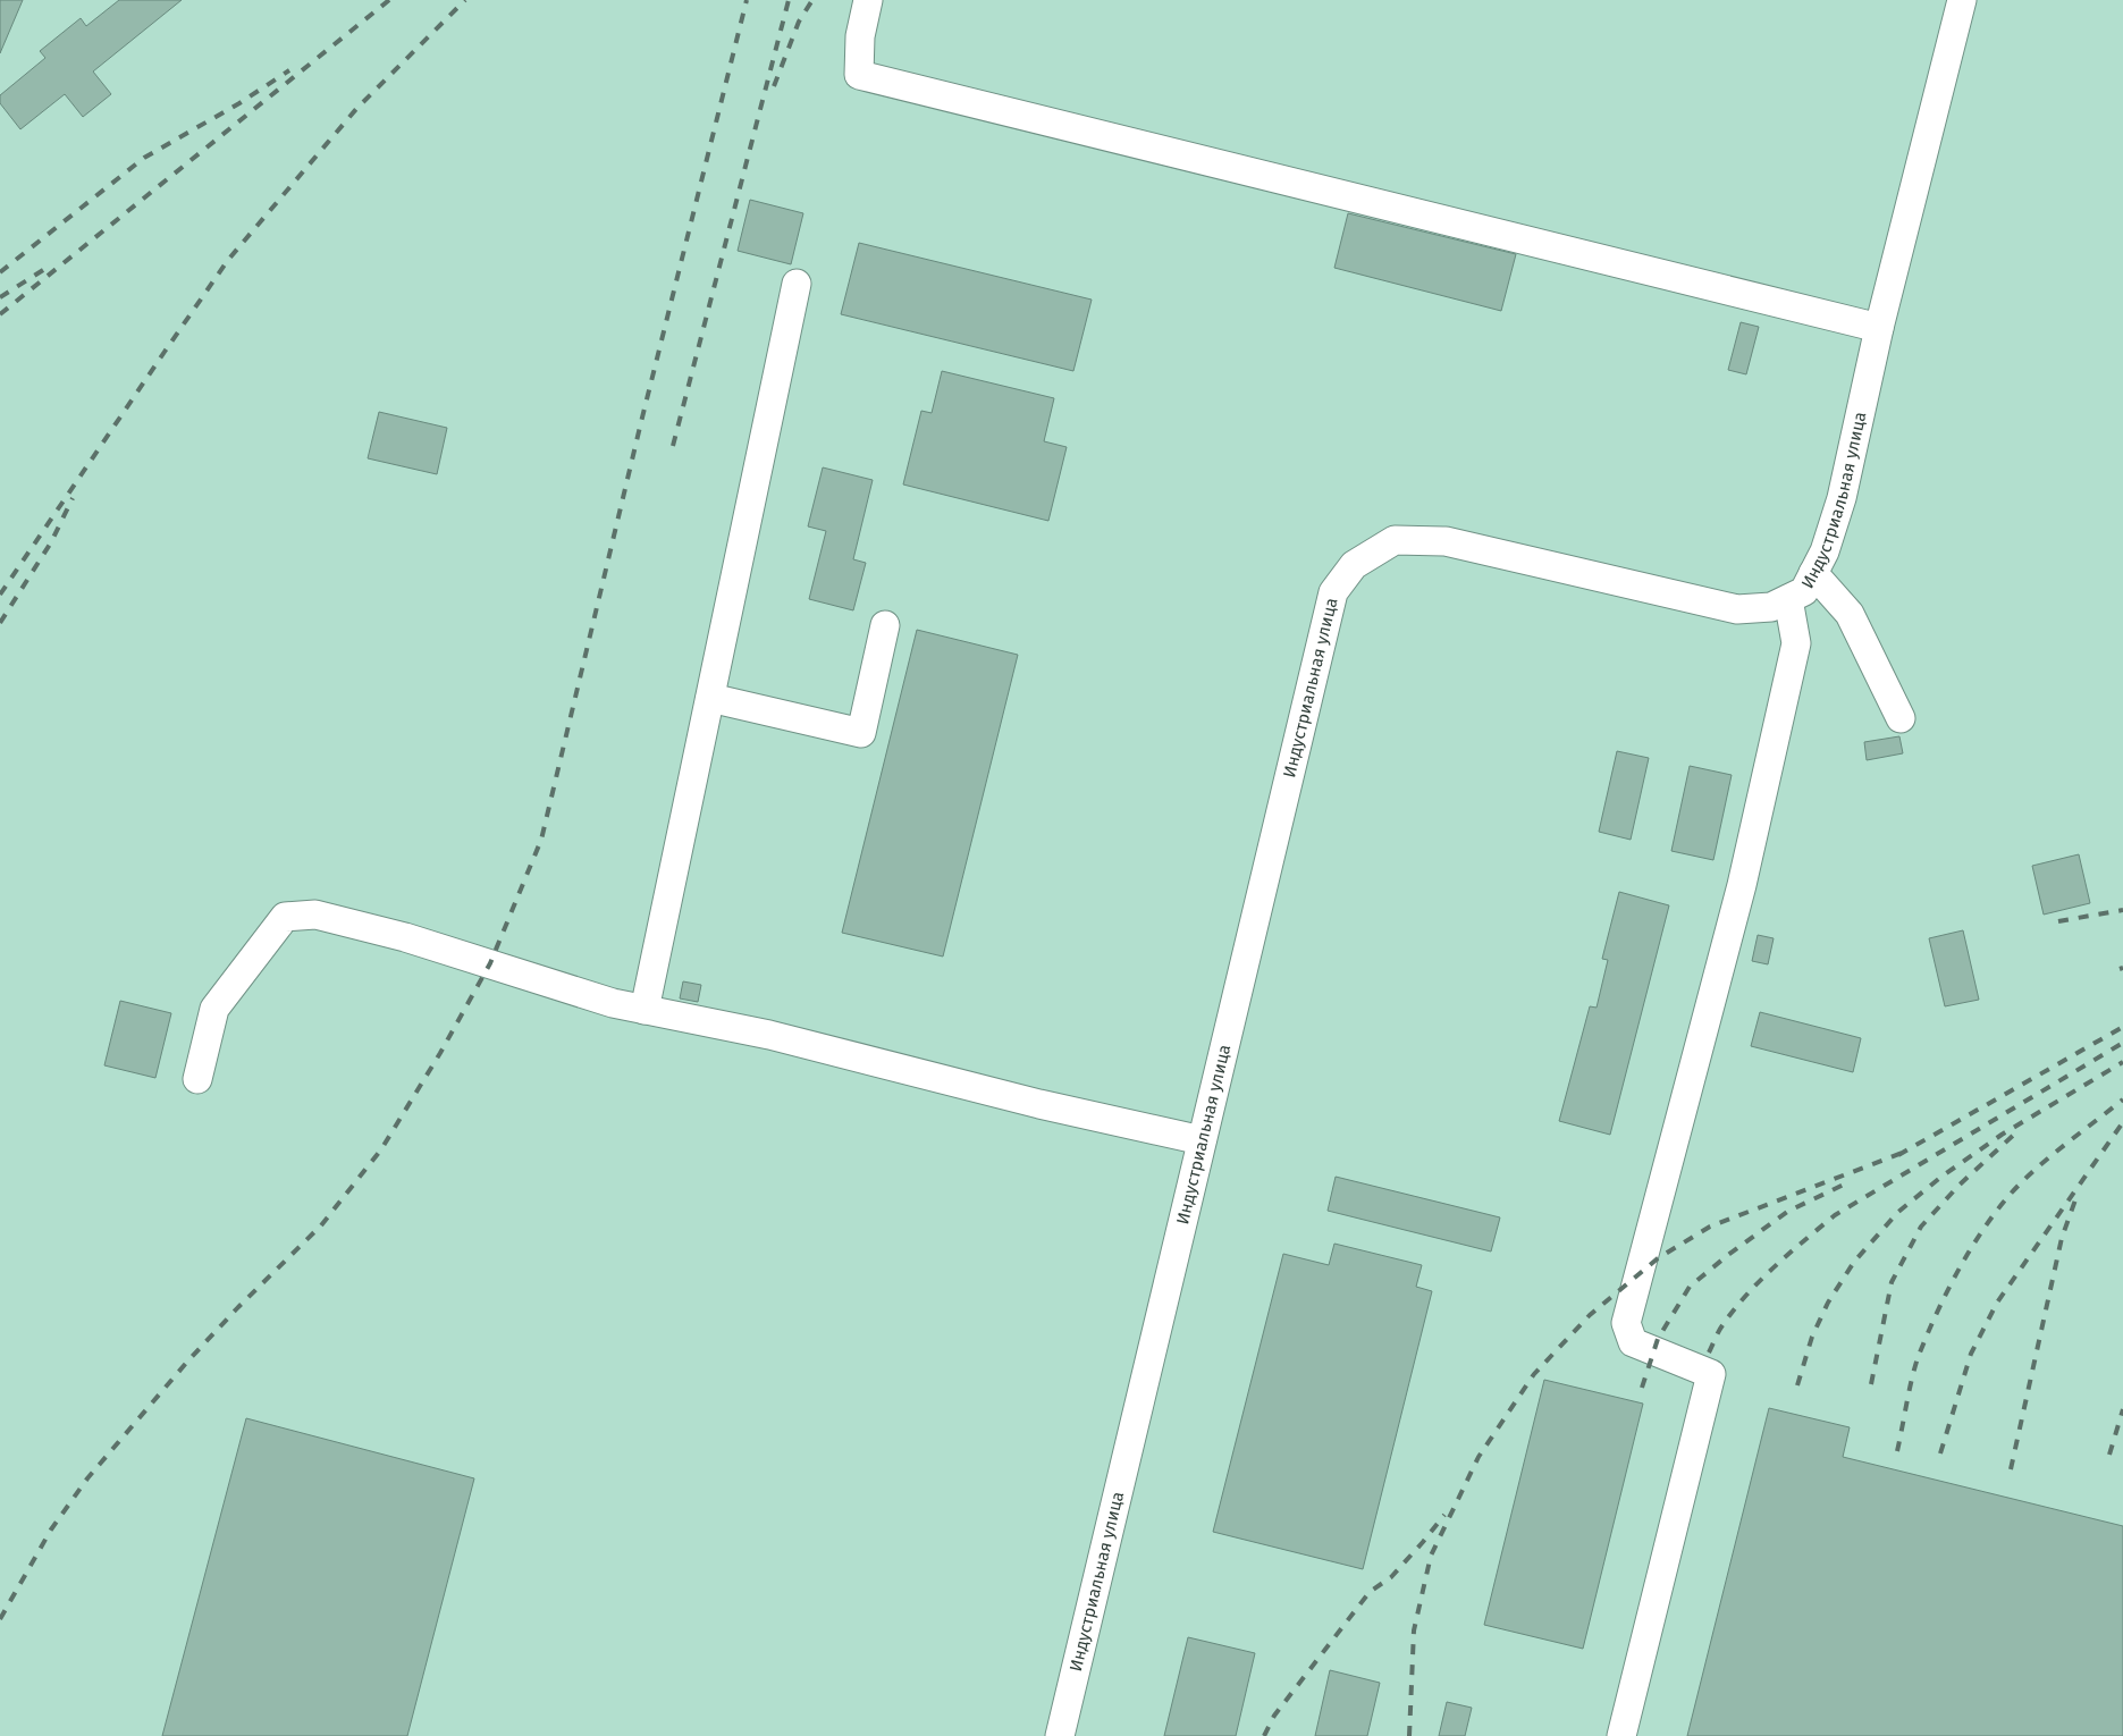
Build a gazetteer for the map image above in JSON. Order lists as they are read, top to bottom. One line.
{"streets":{"street":["Индустриальная улица"]}}
